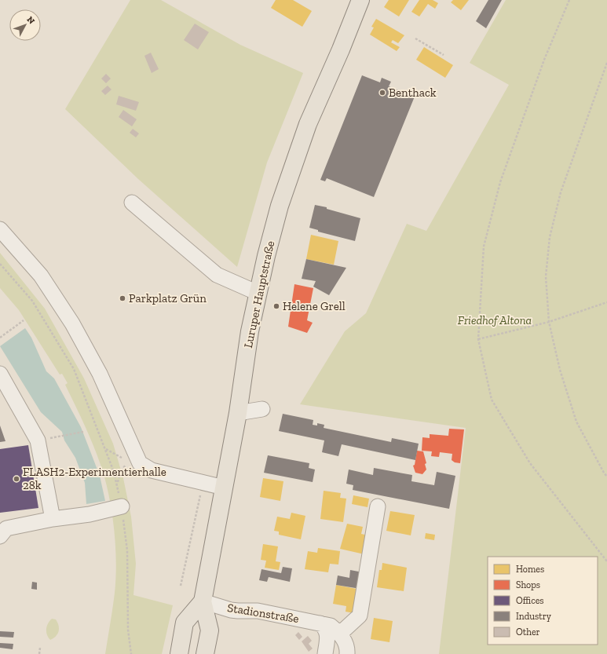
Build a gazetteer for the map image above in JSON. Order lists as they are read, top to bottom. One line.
{"streets":{"main road":["Luruper Hauptstraße"],"street":["Stadionstraße"]},"crossings":[["Luruper Hauptstraße","Stadionstraße"]],"parks":["Friedhof Altona"],"places":["Benthack","Parkplatz Grün","Helene Grell","FLASH2-Experimentierhalle 28k"],"legend":["Homes","Shops","Offices","Industry","Other"],"north":"top right"}
